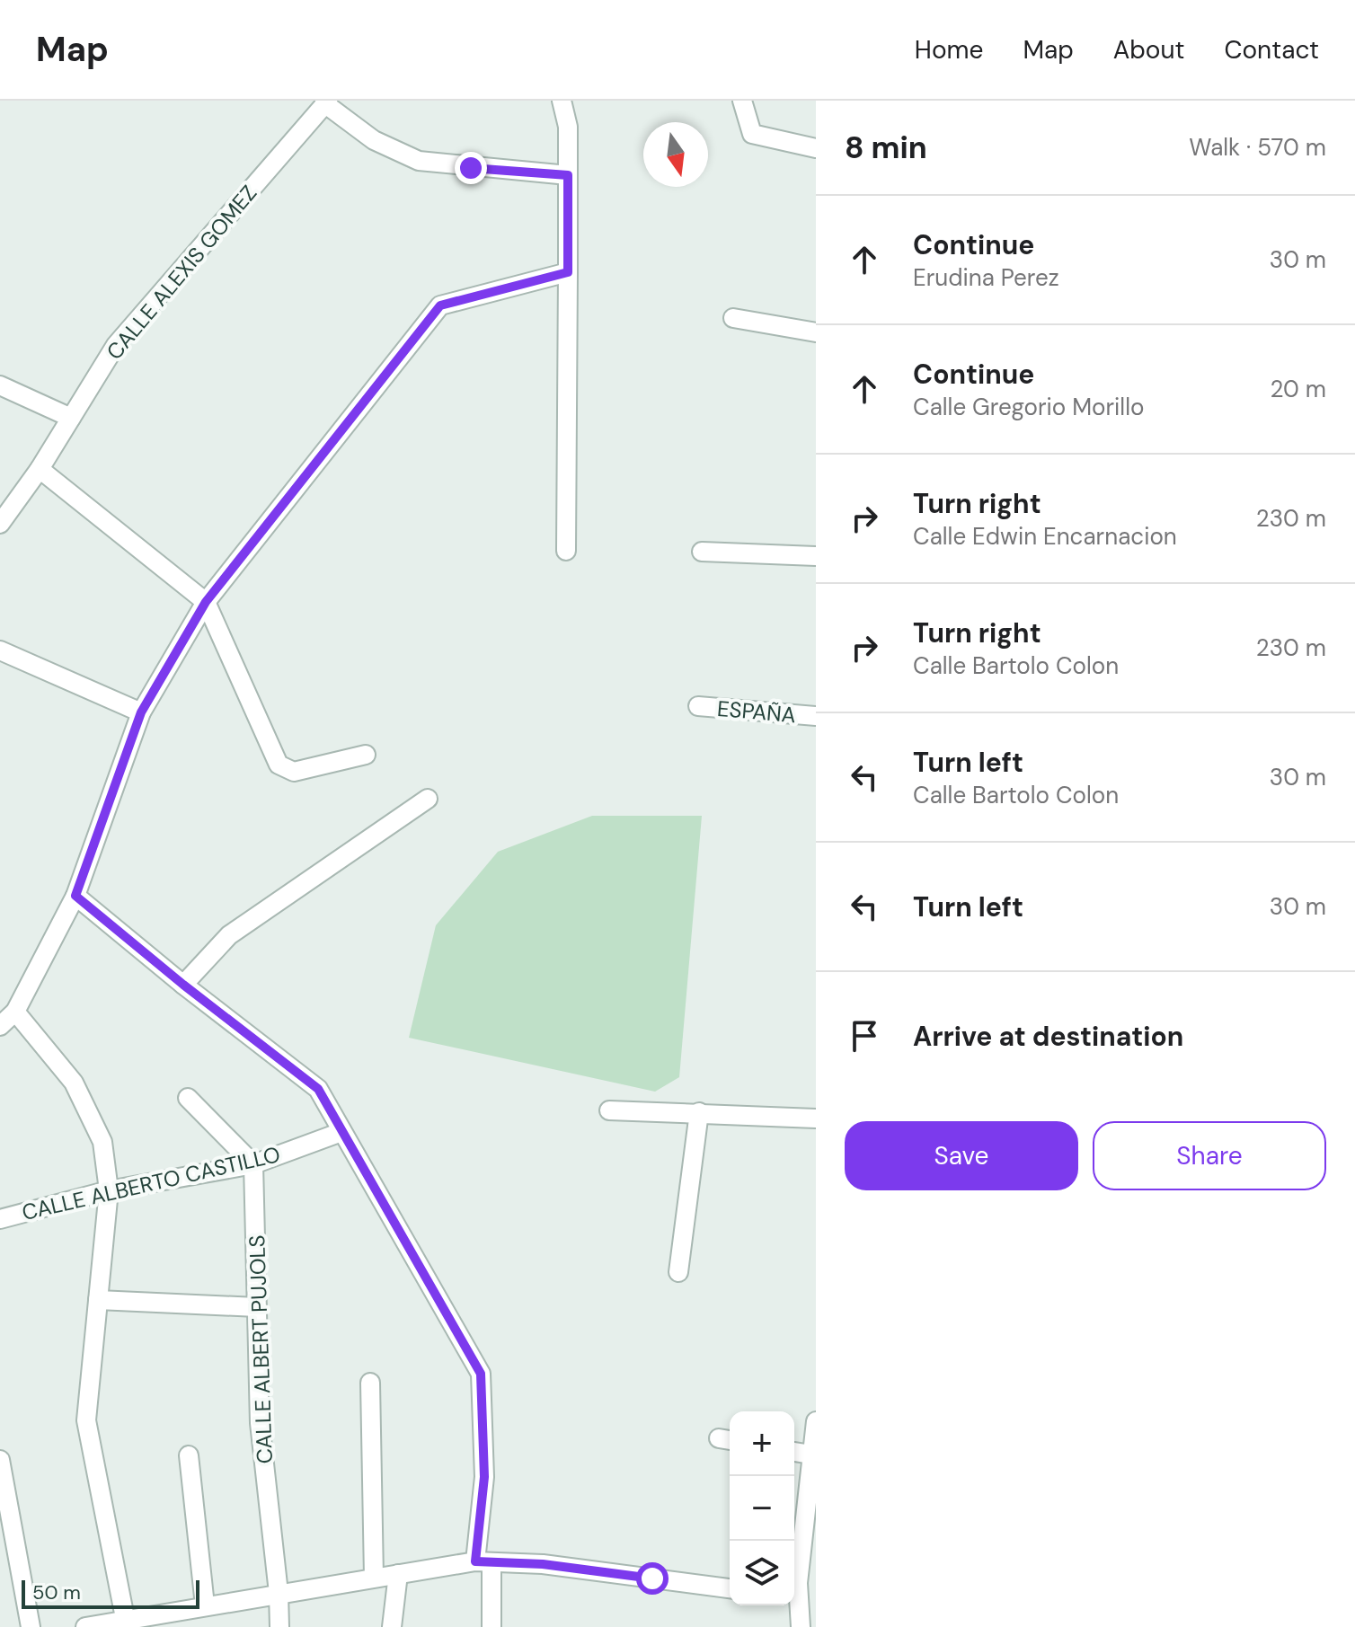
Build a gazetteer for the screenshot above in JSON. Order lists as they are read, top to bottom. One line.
{"streets":{"street":["CALLE ALEXIS GOMEZ","ESPAÑA","CALLE ALBERTO CASTILLO","CALLE ALBERT PUJOLS"]},"crossings":[["CALLE ALBERTO CASTILLO","CALLE ALBERT PUJOLS"]],"scale_bar":"50 m","north":"bottom","page":{"header":"Map","nav":["Home","Map","About","Contact"],"heading":["8 min","Walk · 570 m"],"list":[["Continue","Erudina Perez","30 m"],["Continue","Calle Gregorio Morillo","20 m"],["Turn right","Calle Edwin Encarnacion","230 m"],["Turn right","Calle Bartolo Colon","230 m"],["Turn left","Calle Bartolo Colon","30 m"],["Turn left","30 m"],"Arrive at destination"],"buttons":["Save","Share"],"map_buttons":["+","−"],"scale":"50 m"}}
